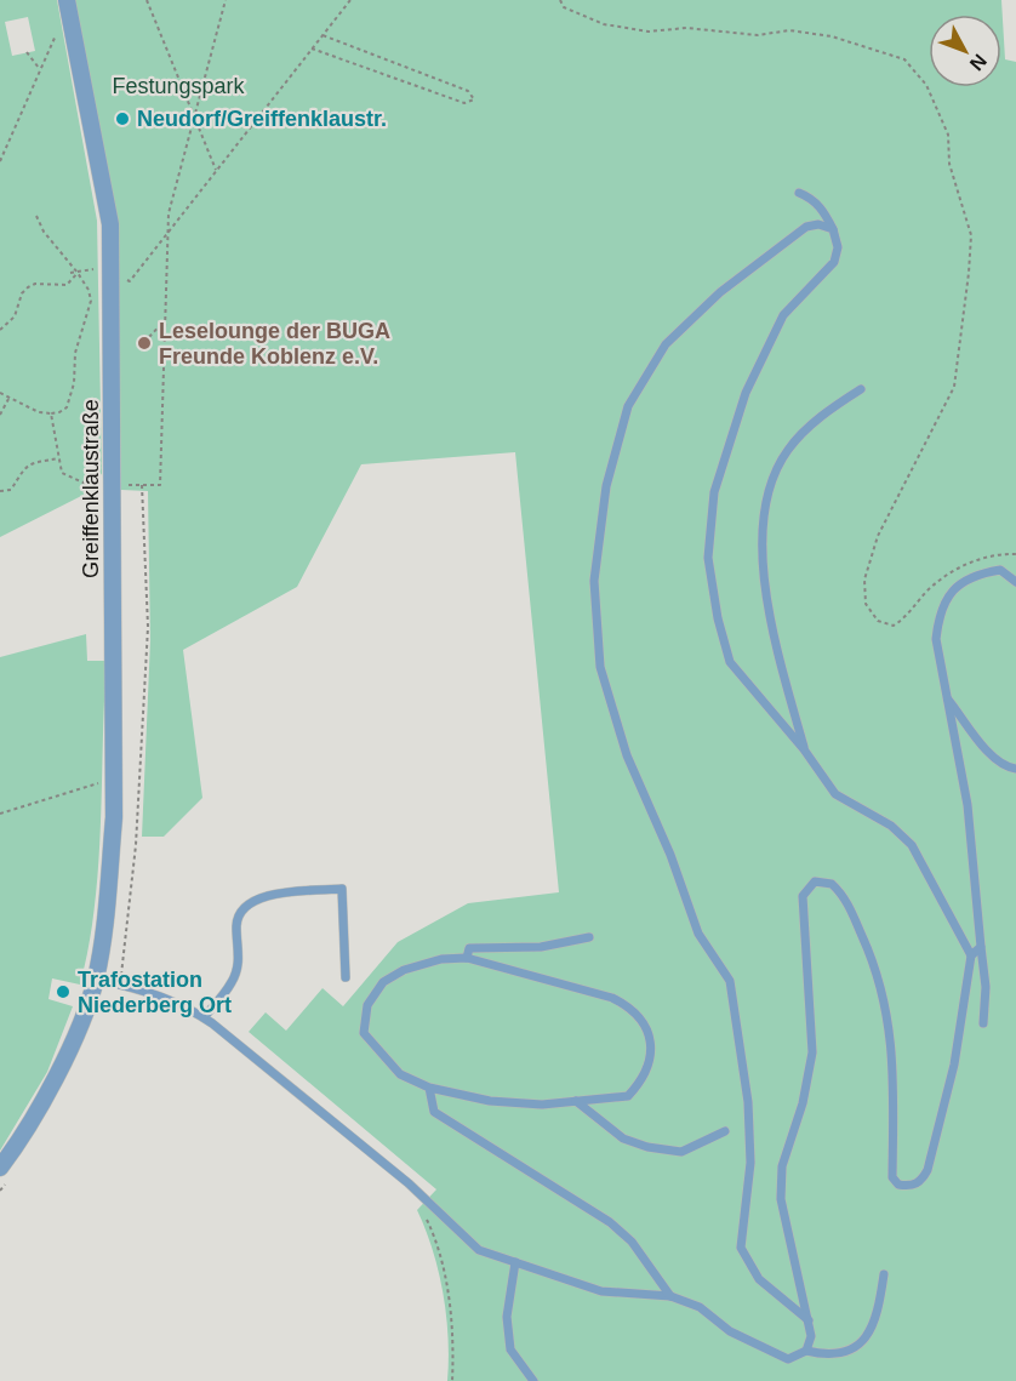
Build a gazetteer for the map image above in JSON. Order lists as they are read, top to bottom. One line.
{"streets":{"street":["Greiffenklaustraße"]},"parks":["Festungspark"],"places":["Neudorf/Greiffenklaustr.","Leselounge der BUGA Freunde Koblenz e.V.","Trafostation Niederberg Ort"],"north":"bottom right"}
